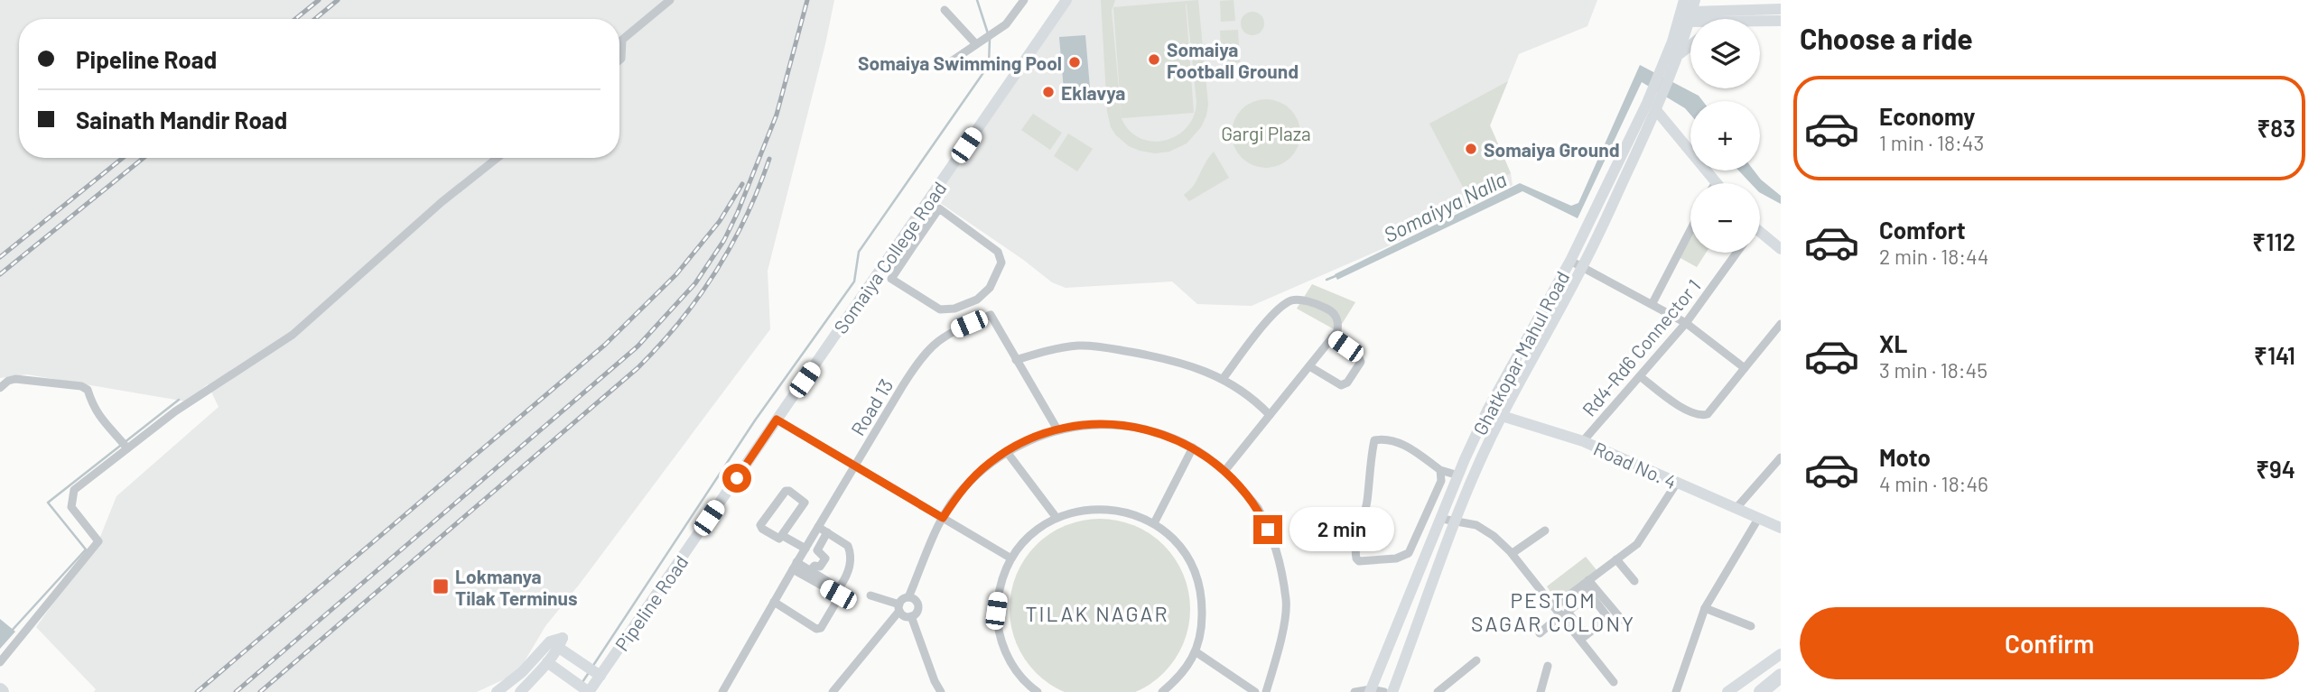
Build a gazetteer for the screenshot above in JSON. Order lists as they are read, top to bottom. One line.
{"streets":{"street":["Somaiya College Road","Rd4-Rd6 Connector 1","Ghatkopar Mahul Road","Road 13","Road No. 4","Pipeline Road"]},"crossings":[["Somaiya College Road","Pipeline Road"],["Rd4-Rd6 Connector 1","Road No. 4"],["Ghatkopar Mahul Road","Road No. 4"]],"districts":["PESTOM SAGAR COLONY","TILAK NAGAR"],"water":["Somaiyya Nalla"],"parks":["Gargi Plaza"],"places":{"other":["Somaiya Football Ground","Somaiya Swimming Pool","Eklavya","Somaiya Ground"],"transit":["Lokmanya Tilak Terminus"]},"page":{"heading":"Choose a ride","map_buttons":["+","−"],"banner":["Pipeline Road","Sainath Mandir Road"],"list":[{"name":"Economy","note":"1 min · 18:43","value":"₹83"},{"name":"Comfort","note":"2 min · 18:44","value":"₹112"},{"name":"XL","note":"3 min · 18:45","value":"₹141"},{"name":"Moto","note":"4 min · 18:46","value":"₹94"}],"bubble":"2 min","buttons":"Confirm"}}
